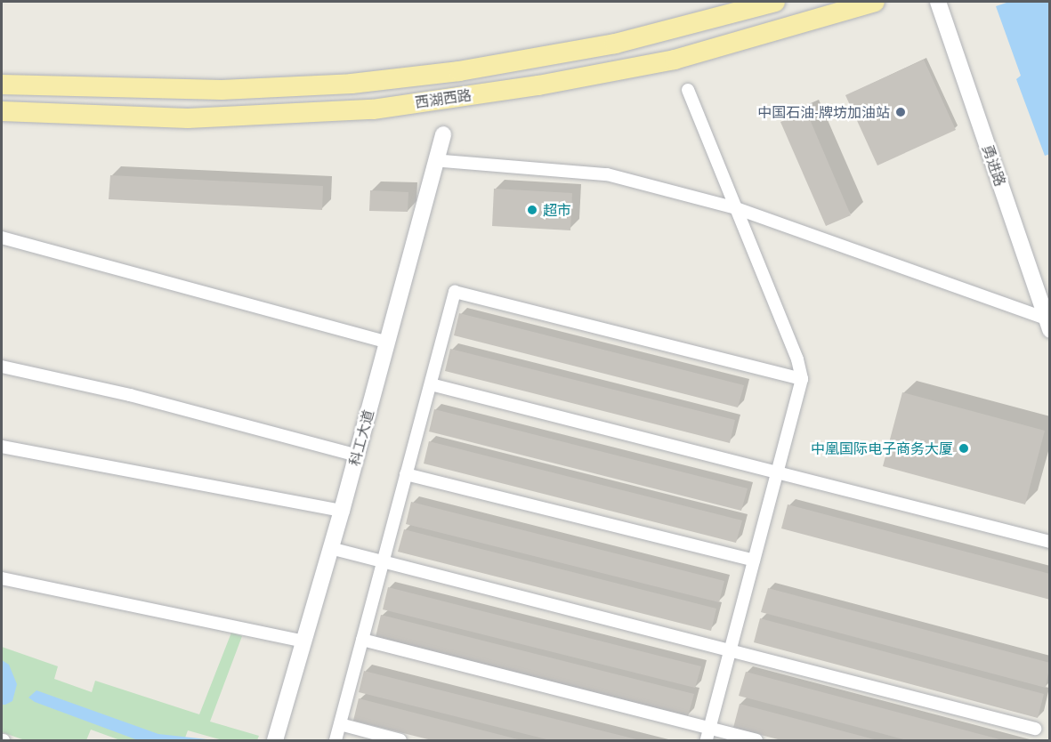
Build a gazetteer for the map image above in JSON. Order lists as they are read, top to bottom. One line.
{"streets":{"main road":["西湖西路"],"street":["勇进路","科工大道"]},"places":["中国石油-牌坊加油站","超市","中凰国际电子商务大厦"]}
